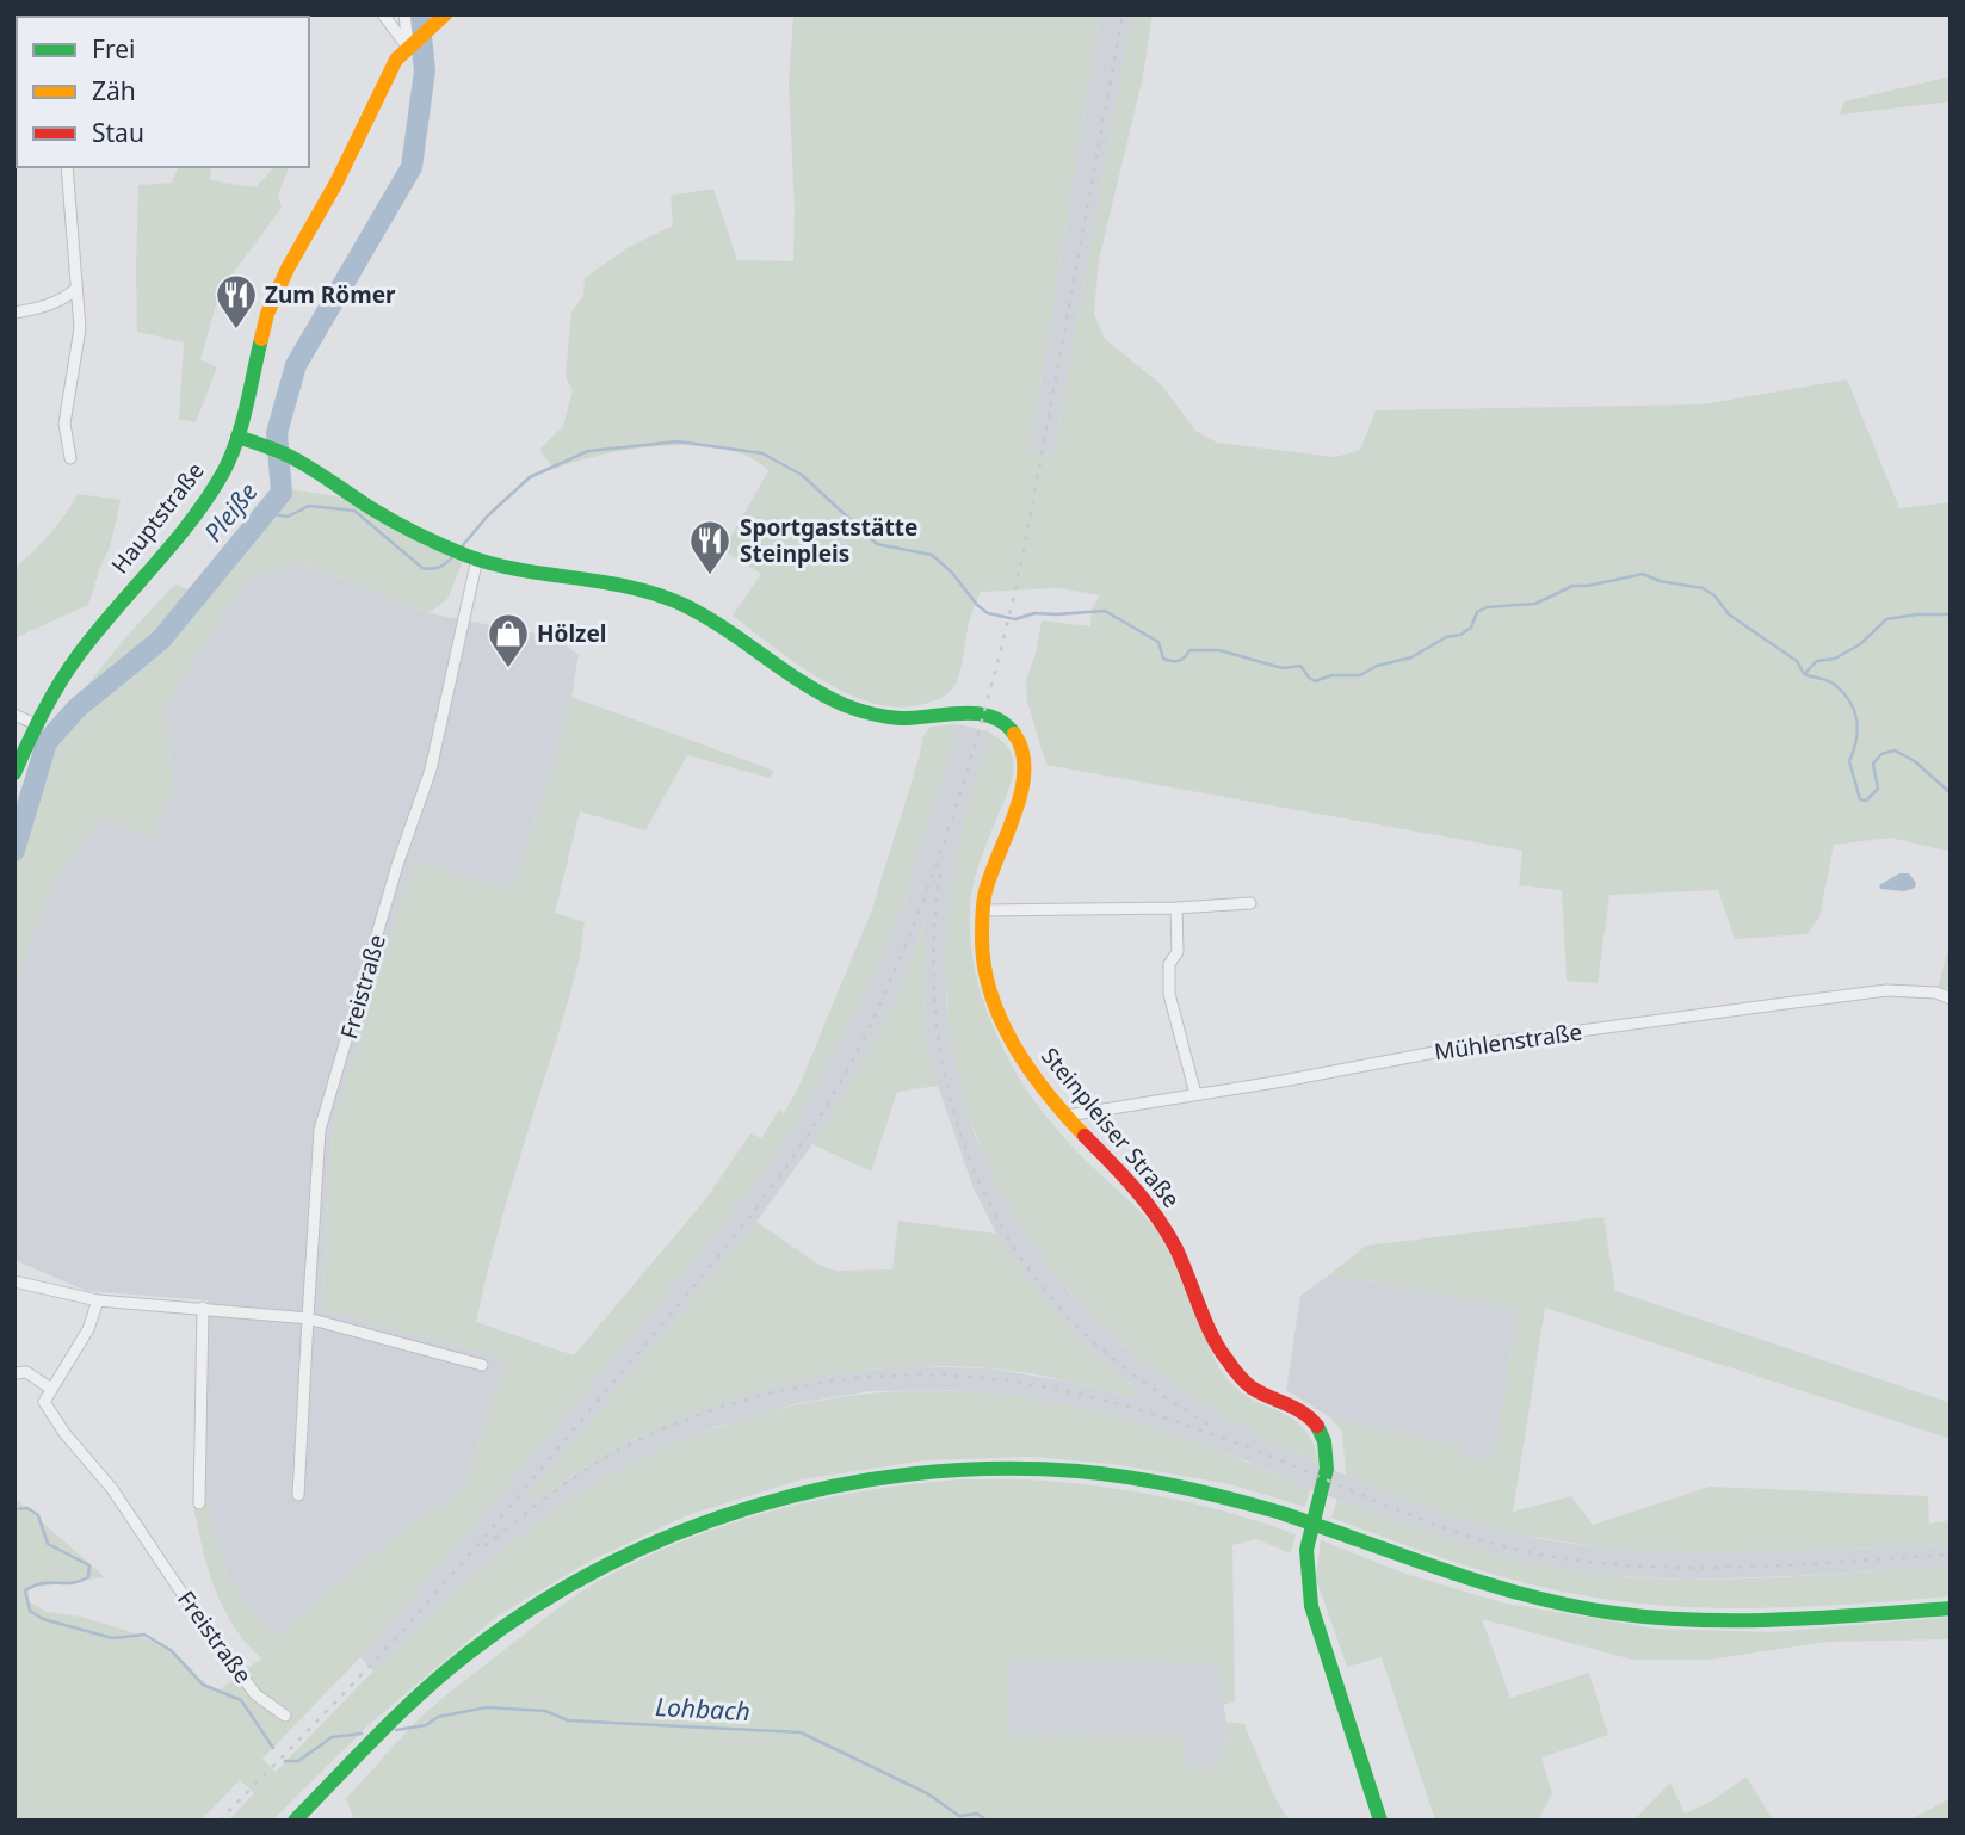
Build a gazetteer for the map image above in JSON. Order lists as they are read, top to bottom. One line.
{"streets":{"main road":["Hauptstraße","Steinpleiser Straße"],"street":["Freistraße","Mühlenstraße"]},"crossings":[["Freistraße","Steinpleiser Straße"],["Mühlenstraße","Steinpleiser Straße"]],"water":["Pleiße","Lohbach"],"places":{"restaurant":["Zum Römer","Sportgaststätte Steinpleis"],"shop":["Hölzel"]},"legend":["Frei","Zäh","Stau"]}
